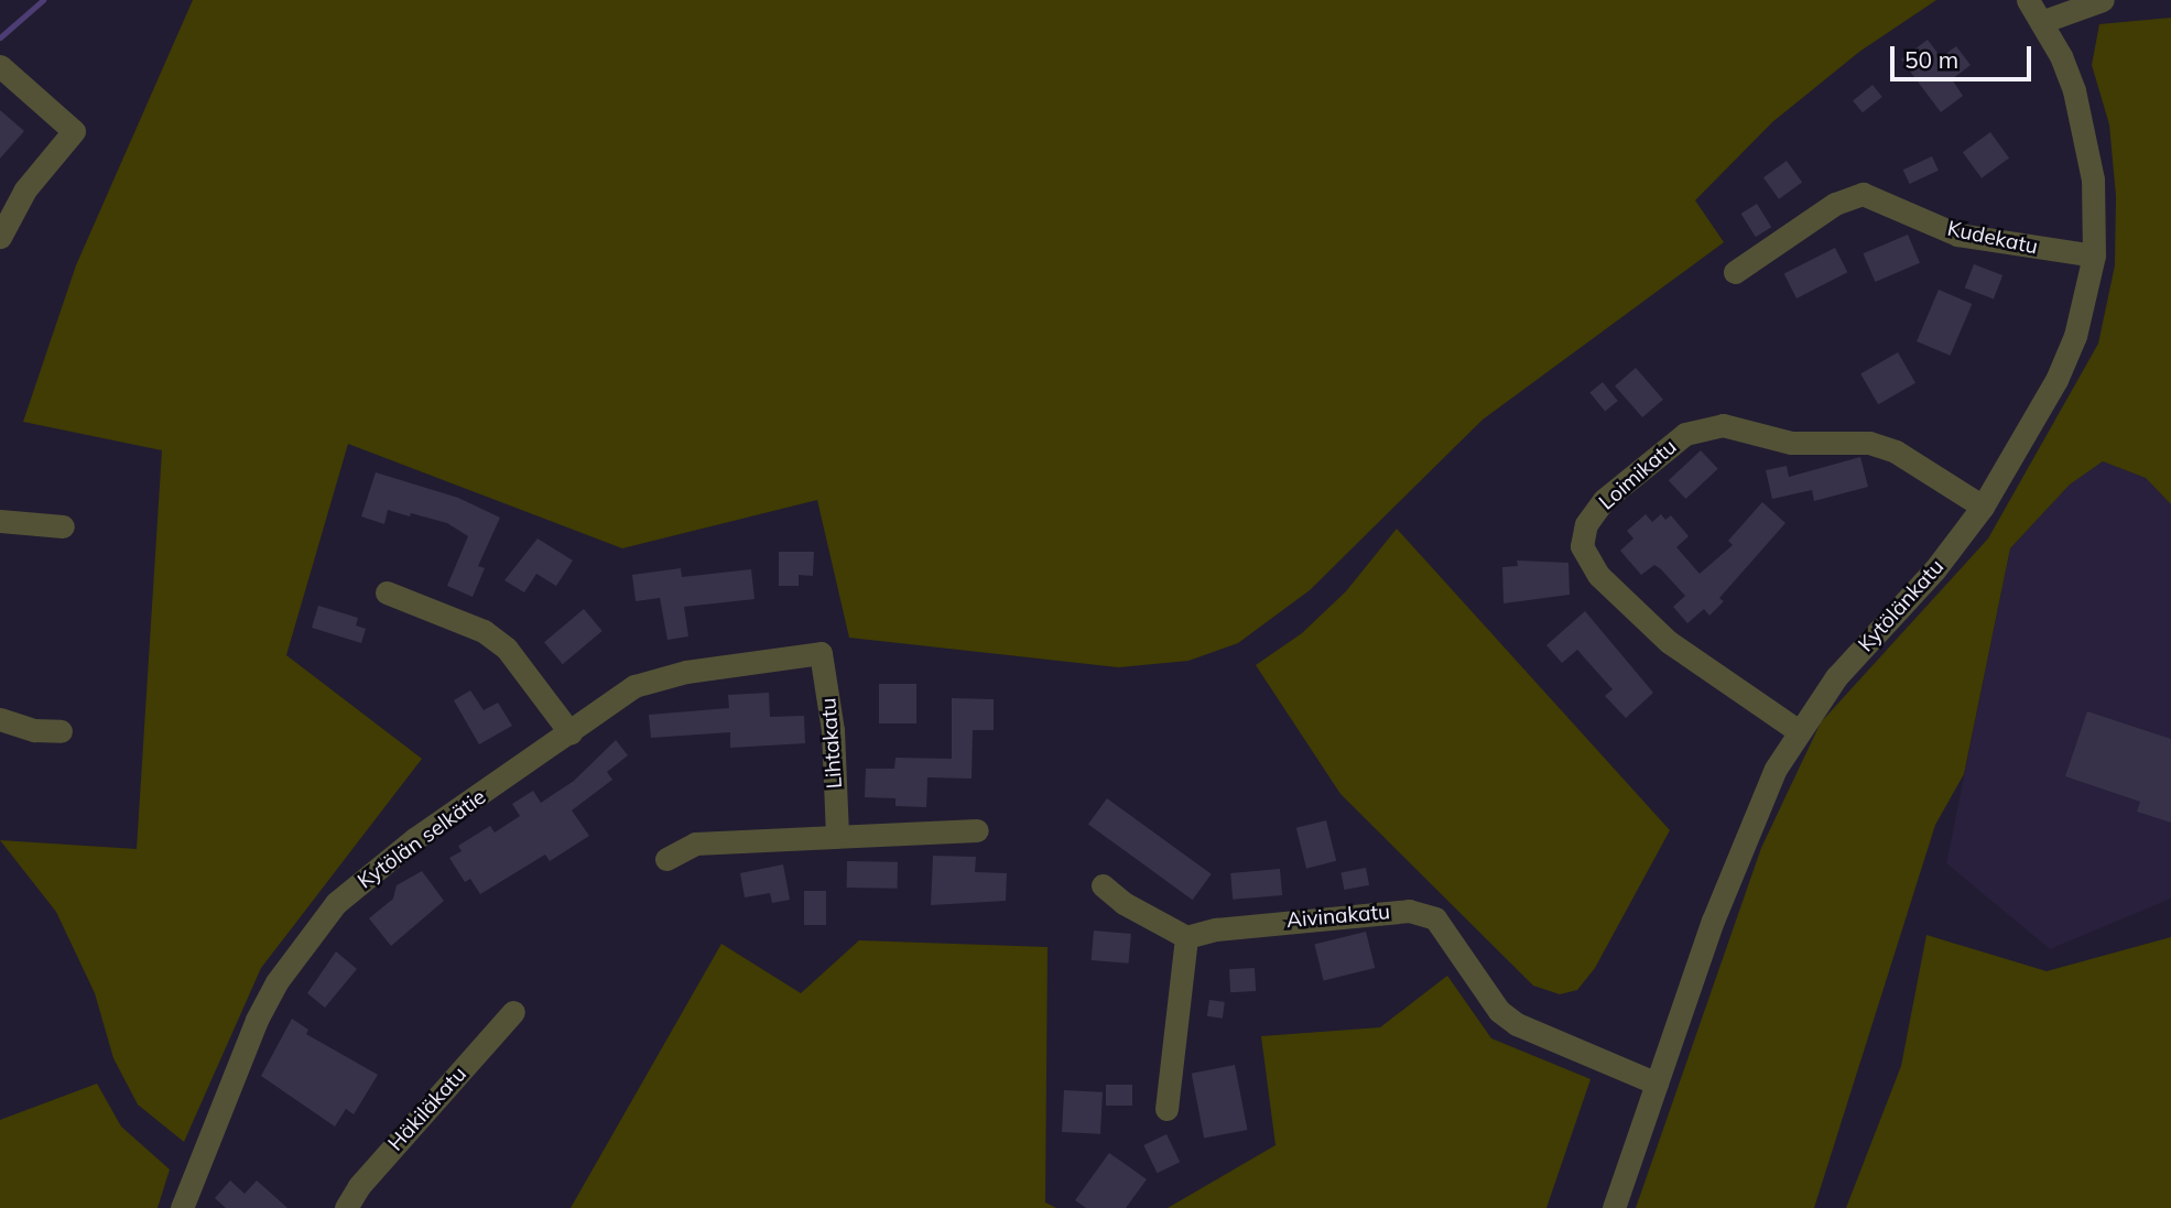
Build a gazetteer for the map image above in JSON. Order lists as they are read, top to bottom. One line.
{"streets":{"street":["Kudekatu","Loimikatu","Kytölänkatu","Lihtakatu","Kytölän selkätie","Aivinakatu","Häkiläkatu"]},"crossings":[["Kudekatu","Kytölänkatu"],["Loimikatu","Kytölänkatu"],["Kytölänkatu","Aivinakatu"],["Lihtakatu","Kytölän selkätie"]],"scale_bar":"50 m"}
